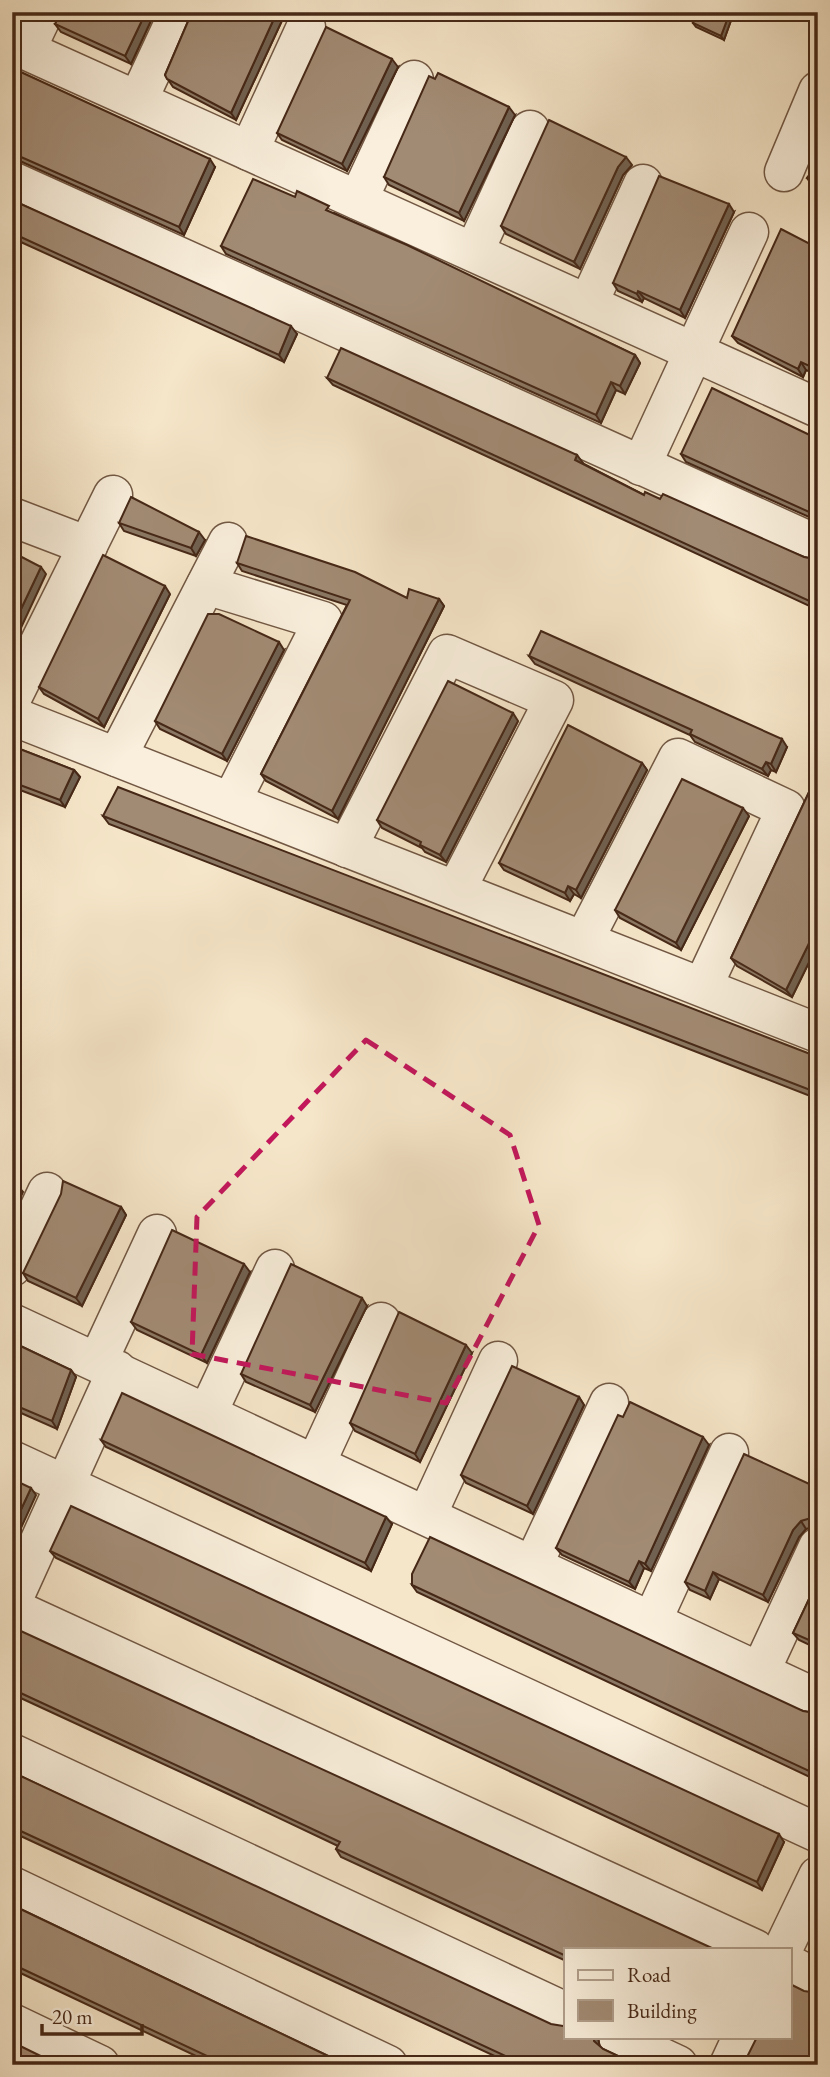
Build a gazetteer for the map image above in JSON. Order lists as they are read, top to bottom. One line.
{"legend":["Road","Building"],"scale_bar":"20 m"}
